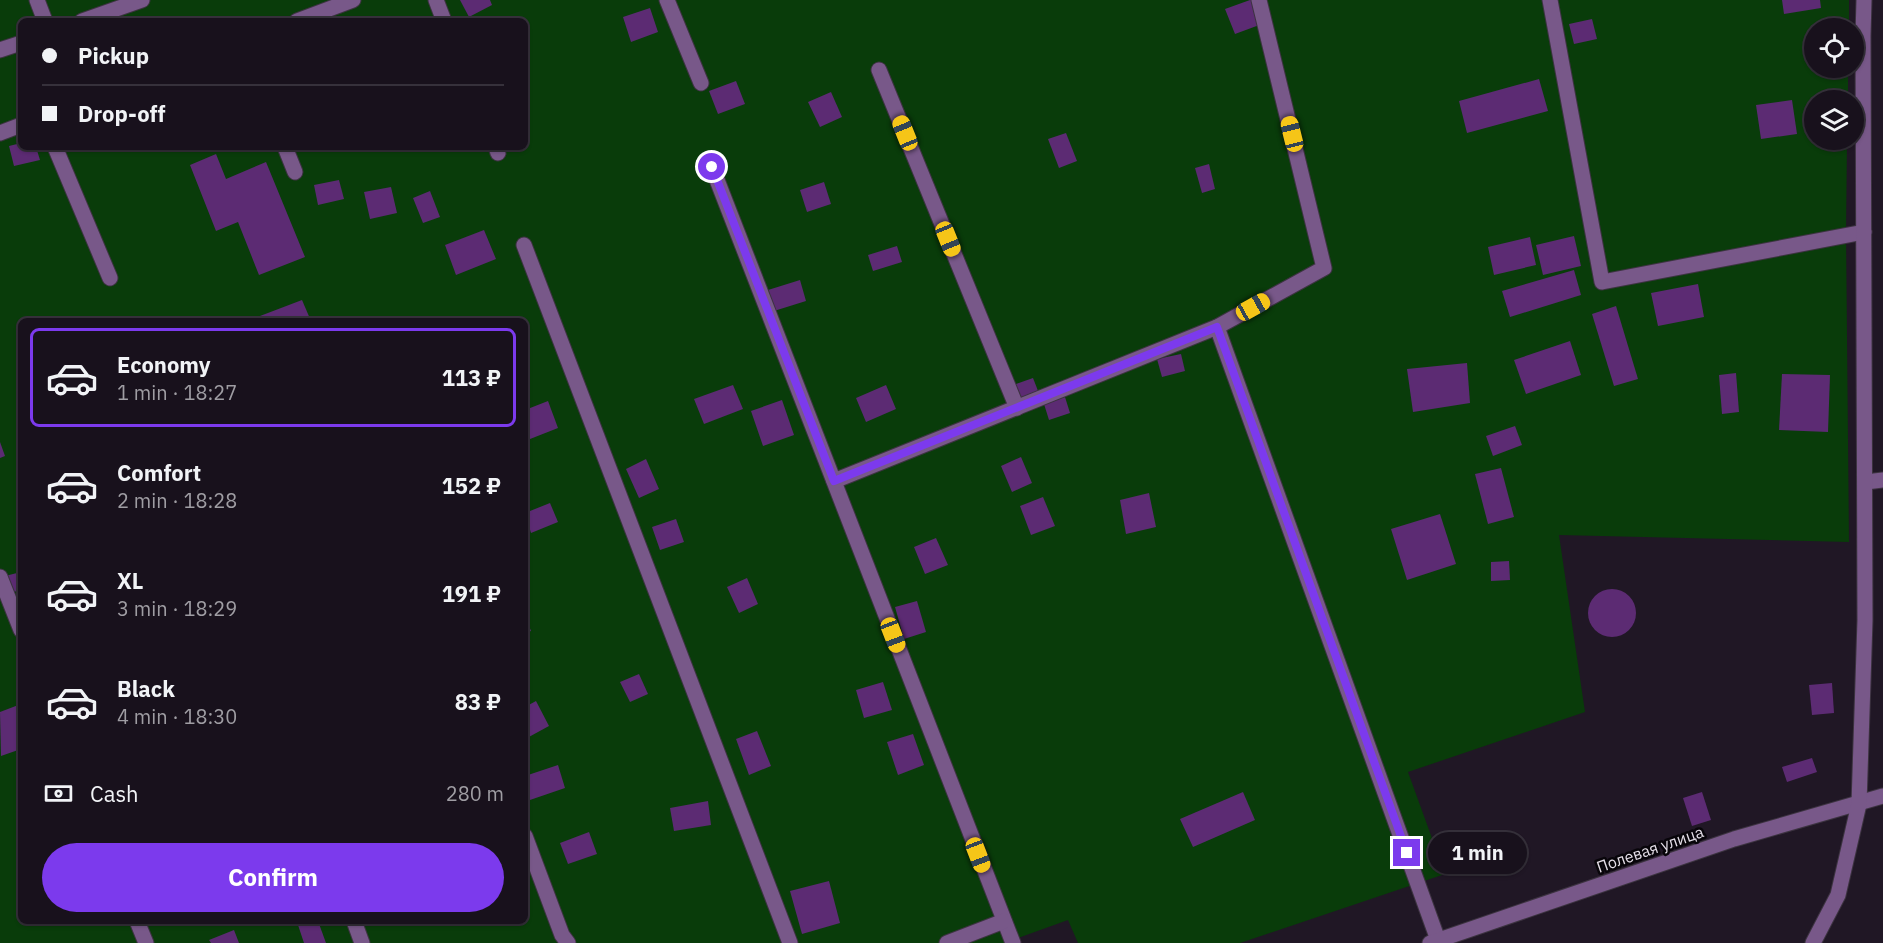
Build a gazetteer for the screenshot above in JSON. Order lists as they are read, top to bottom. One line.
{"streets":{"street":["Полевая улица"]},"page":{"banner":["Pickup","Drop-off"],"list":[{"name":"Economy","note":"1 min · 18:27","value":"113 ₽"},{"name":"Comfort","note":"2 min · 18:28","value":"152 ₽"},{"name":"XL","note":"3 min · 18:29","value":"191 ₽"},{"name":"Black","note":"4 min · 18:30","value":"83 ₽"}],"pay":["Cash","280 m"],"buttons":"Confirm","bubble":"1 min"}}
